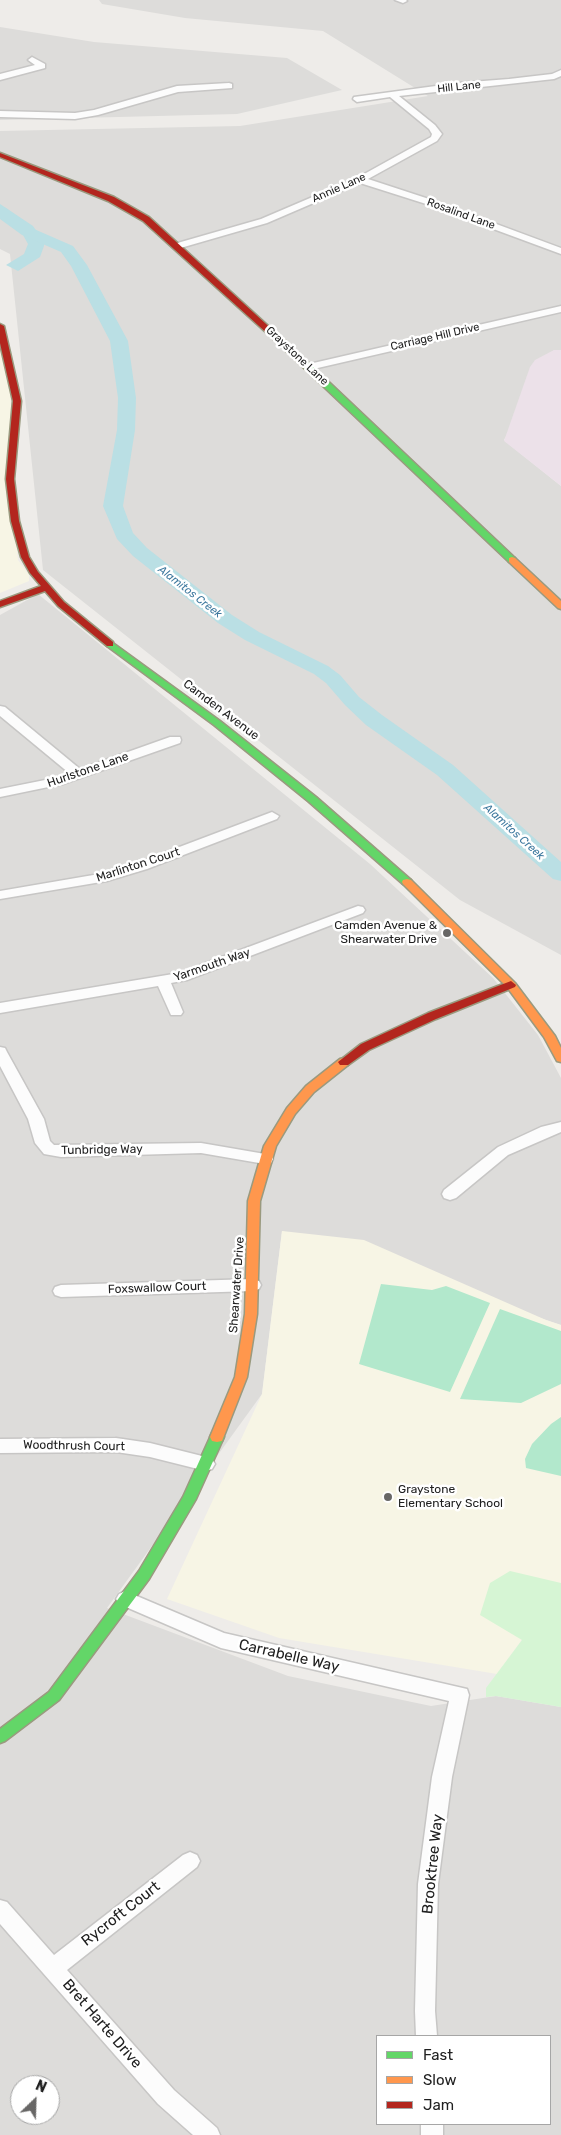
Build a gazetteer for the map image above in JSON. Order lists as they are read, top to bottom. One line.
{"streets":{"street":["Hill Lane","Annie Lane","Rosalind Lane","Carriage Hill Drive","Graystone Lane","Camden Avenue","Hurlstone Lane","Marlinton Court","Yarmouth Way","Tunbridge Way","Shearwater Drive","Foxswallow Court","Woodthrush Court","Carrabelle Way","Brooktree Way","Rycroft Court","Bret Harte Drive"]},"crossings":[["Hill Lane","Annie Lane"],["Annie Lane","Rosalind Lane"],["Annie Lane","Graystone Lane"],["Carriage Hill Drive","Graystone Lane"],["Camden Avenue","Shearwater Drive"],["Tunbridge Way","Shearwater Drive"],["Shearwater Drive","Foxswallow Court"],["Shearwater Drive","Woodthrush Court"],["Shearwater Drive","Carrabelle Way"],["Carrabelle Way","Brooktree Way"],["Rycroft Court","Bret Harte Drive"]],"water":["Alamitos Creek"],"places":["Camden Avenue & Shearwater Drive","Graystone Elementary School"],"legend":["Fast","Slow","Jam"],"north":"top right"}
